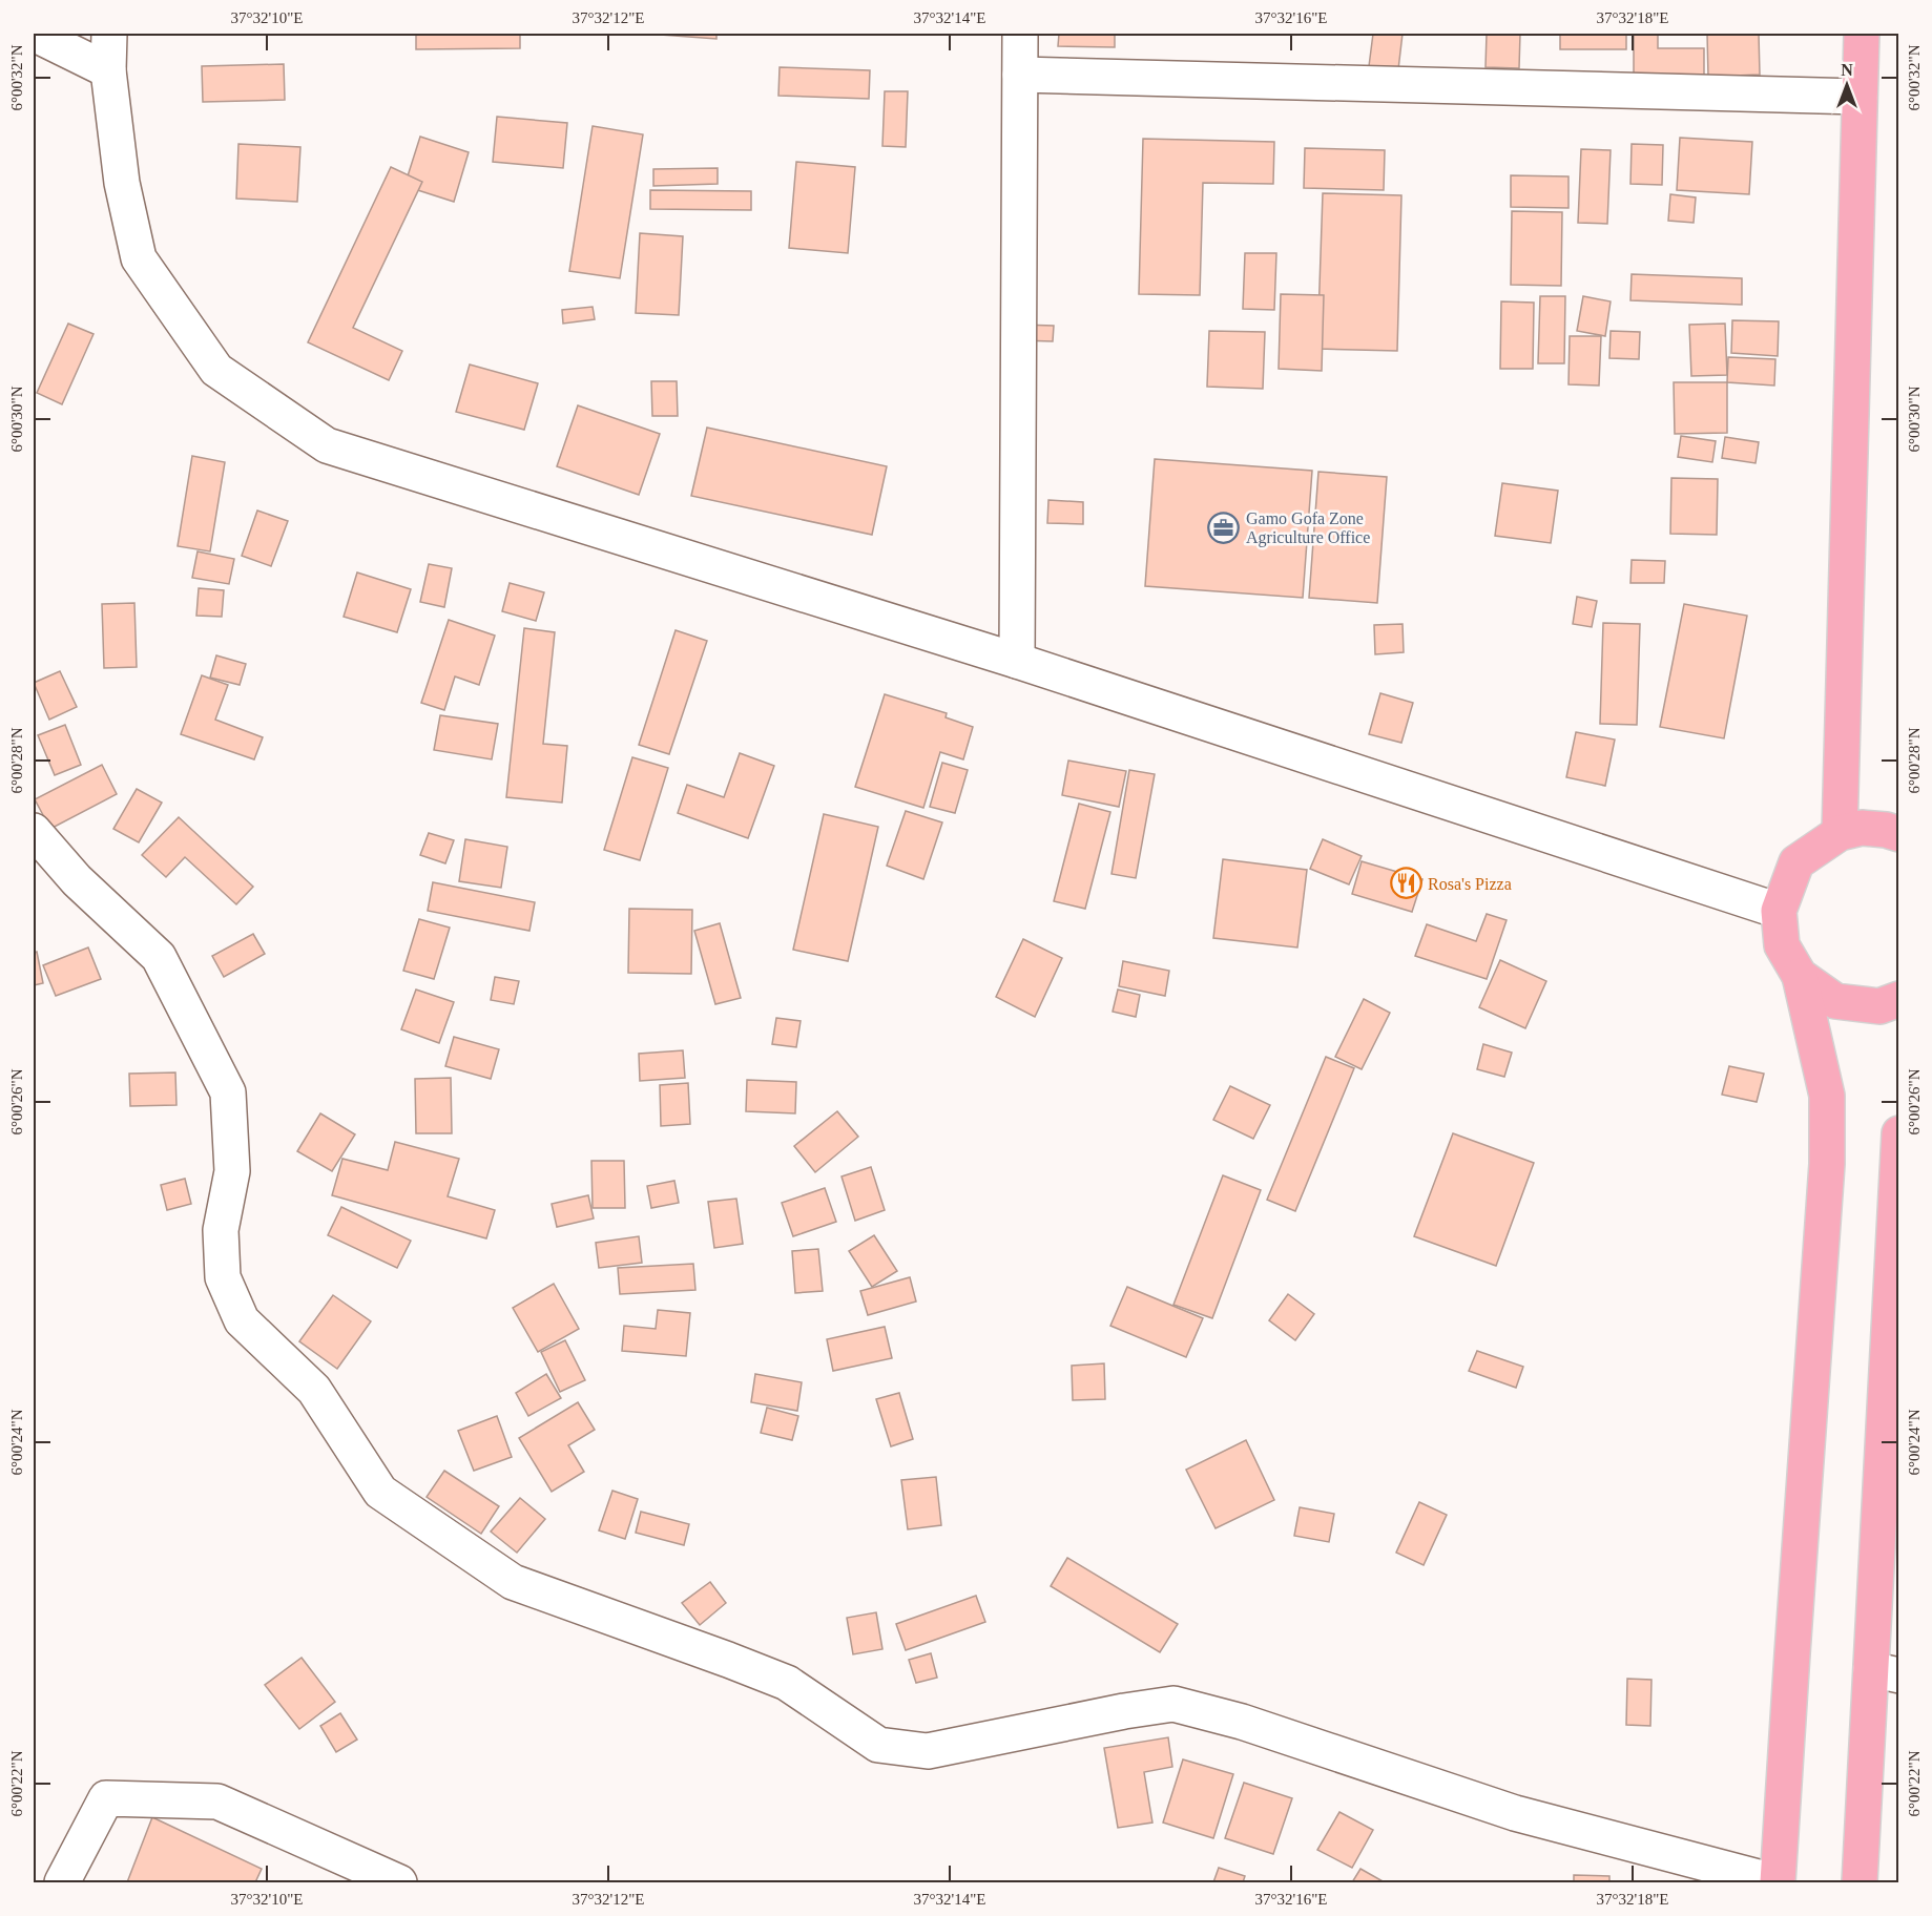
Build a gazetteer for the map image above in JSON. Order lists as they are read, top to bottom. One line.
{"places":{"office":["Gamo Gofa Zone Agriculture Office"],"restaurant":["Rosa's Pizza"]},"north":"top","coordinates":["37°32'10\"E","37°32'12\"E","37°32'14\"E","37°32'16\"E","37°32'18\"E","6°00'32\"N","6°00'30\"N","6°00'28\"N","6°00'26\"N","6°00'24\"N","6°00'22\"N"]}
